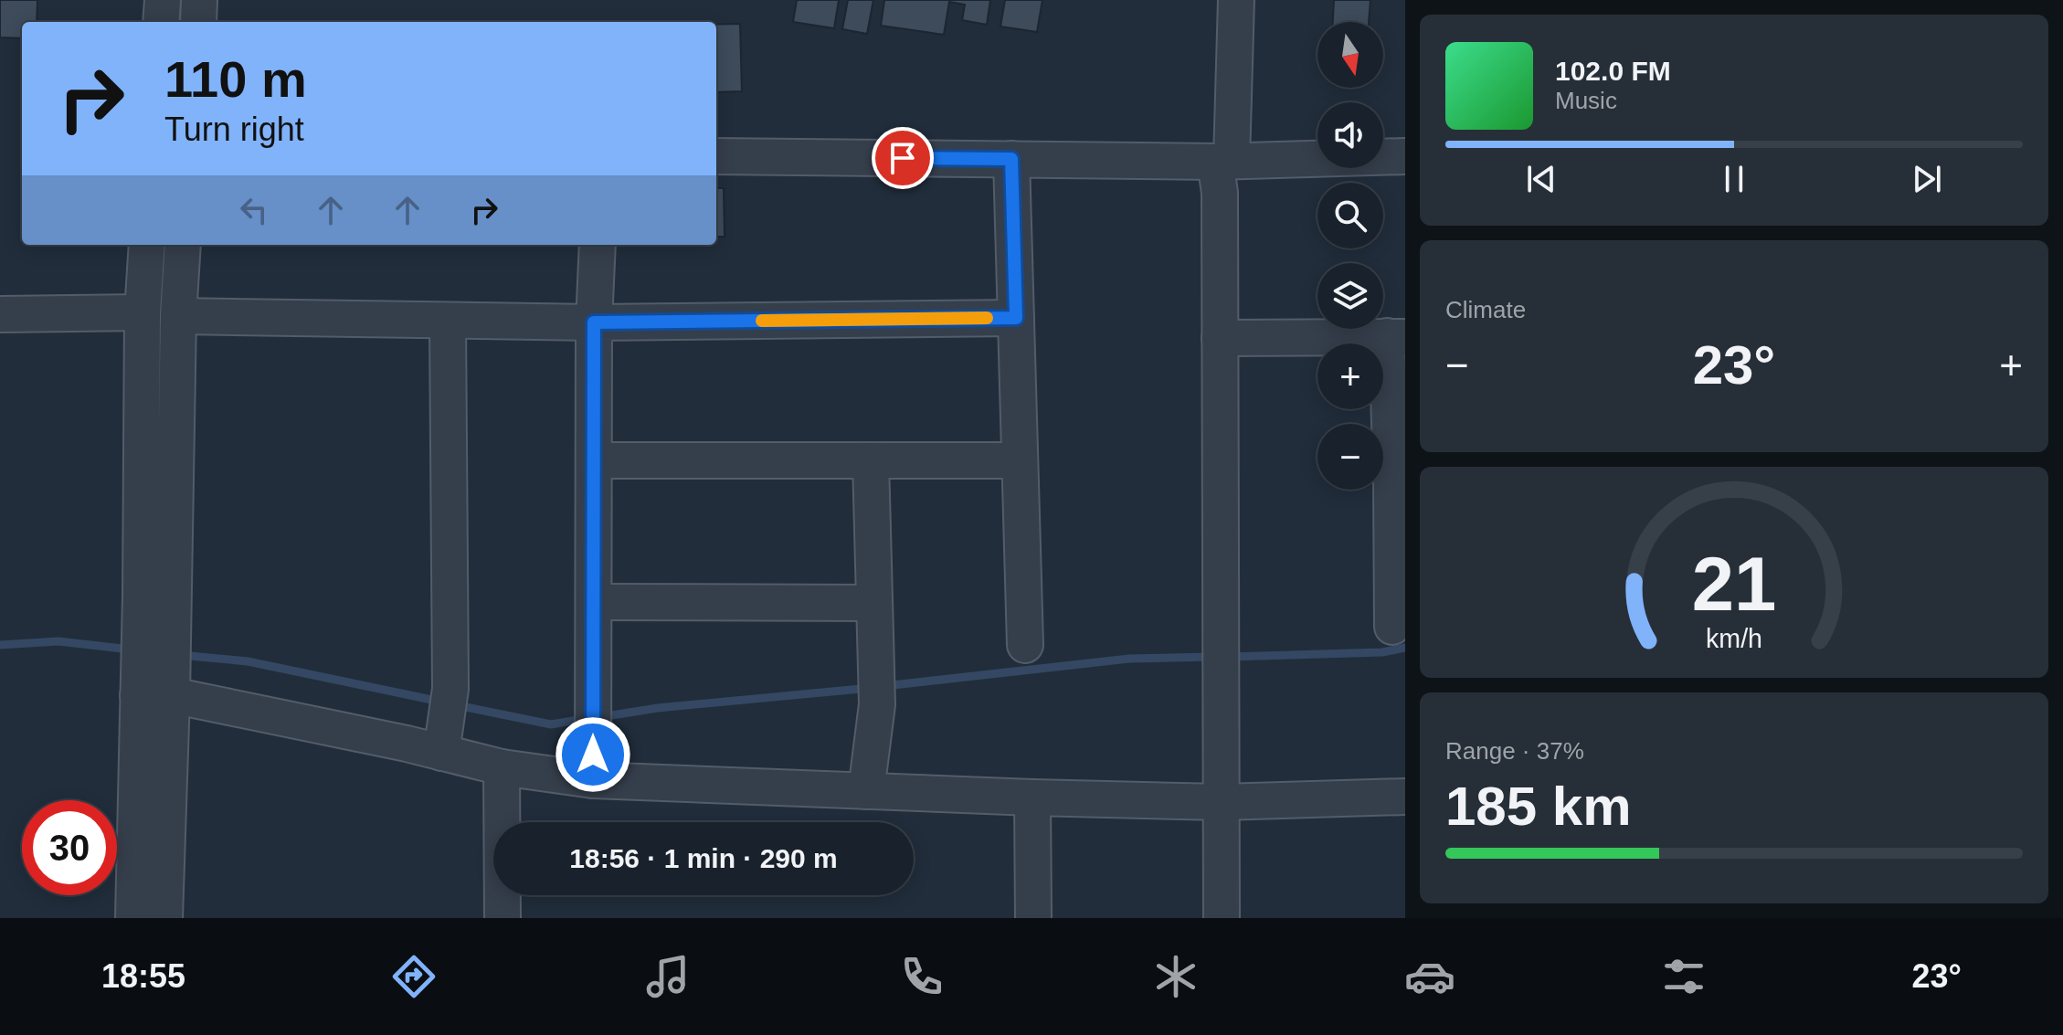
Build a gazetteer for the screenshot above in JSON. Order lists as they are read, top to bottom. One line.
{"north":"bottom","page":{"map_buttons":["+","−"],"turn":["110 m","Turn right"],"song":["102.0 FM","Music"],"tile":["Climate",["Range · 37%","185 km"]],"heat":["−","23°","+"],"limit":"30","trip":"18:56 · 1 min · 290 m","tabs":["18:55","23°"],"gauge":["21","km/h"]}}
